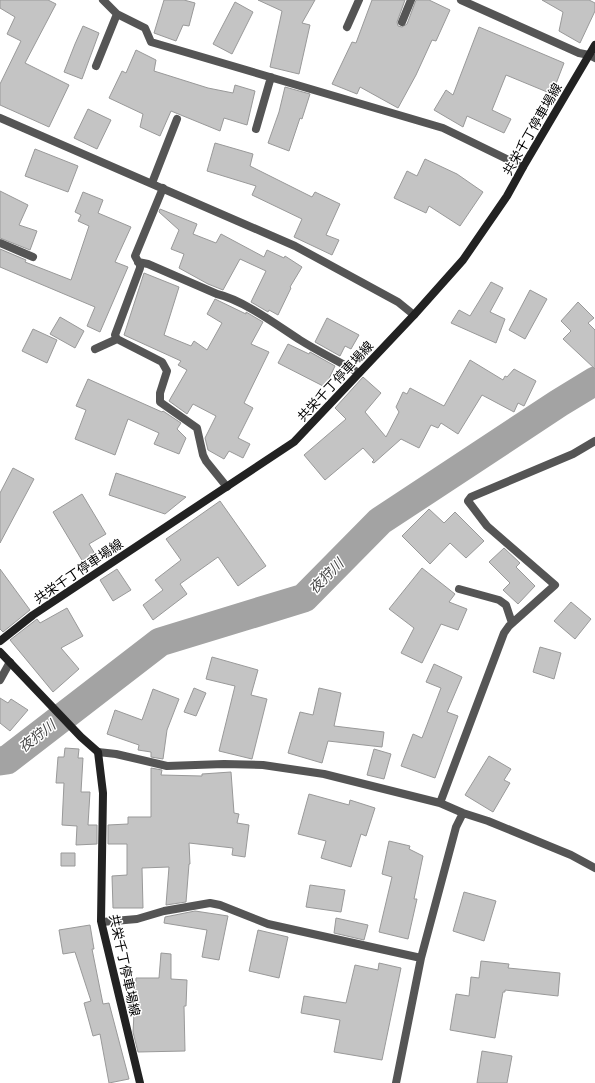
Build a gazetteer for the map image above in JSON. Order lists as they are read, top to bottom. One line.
{"streets":{"main road":["共栄千丁停車場線"]},"water":["夜狩川"]}
